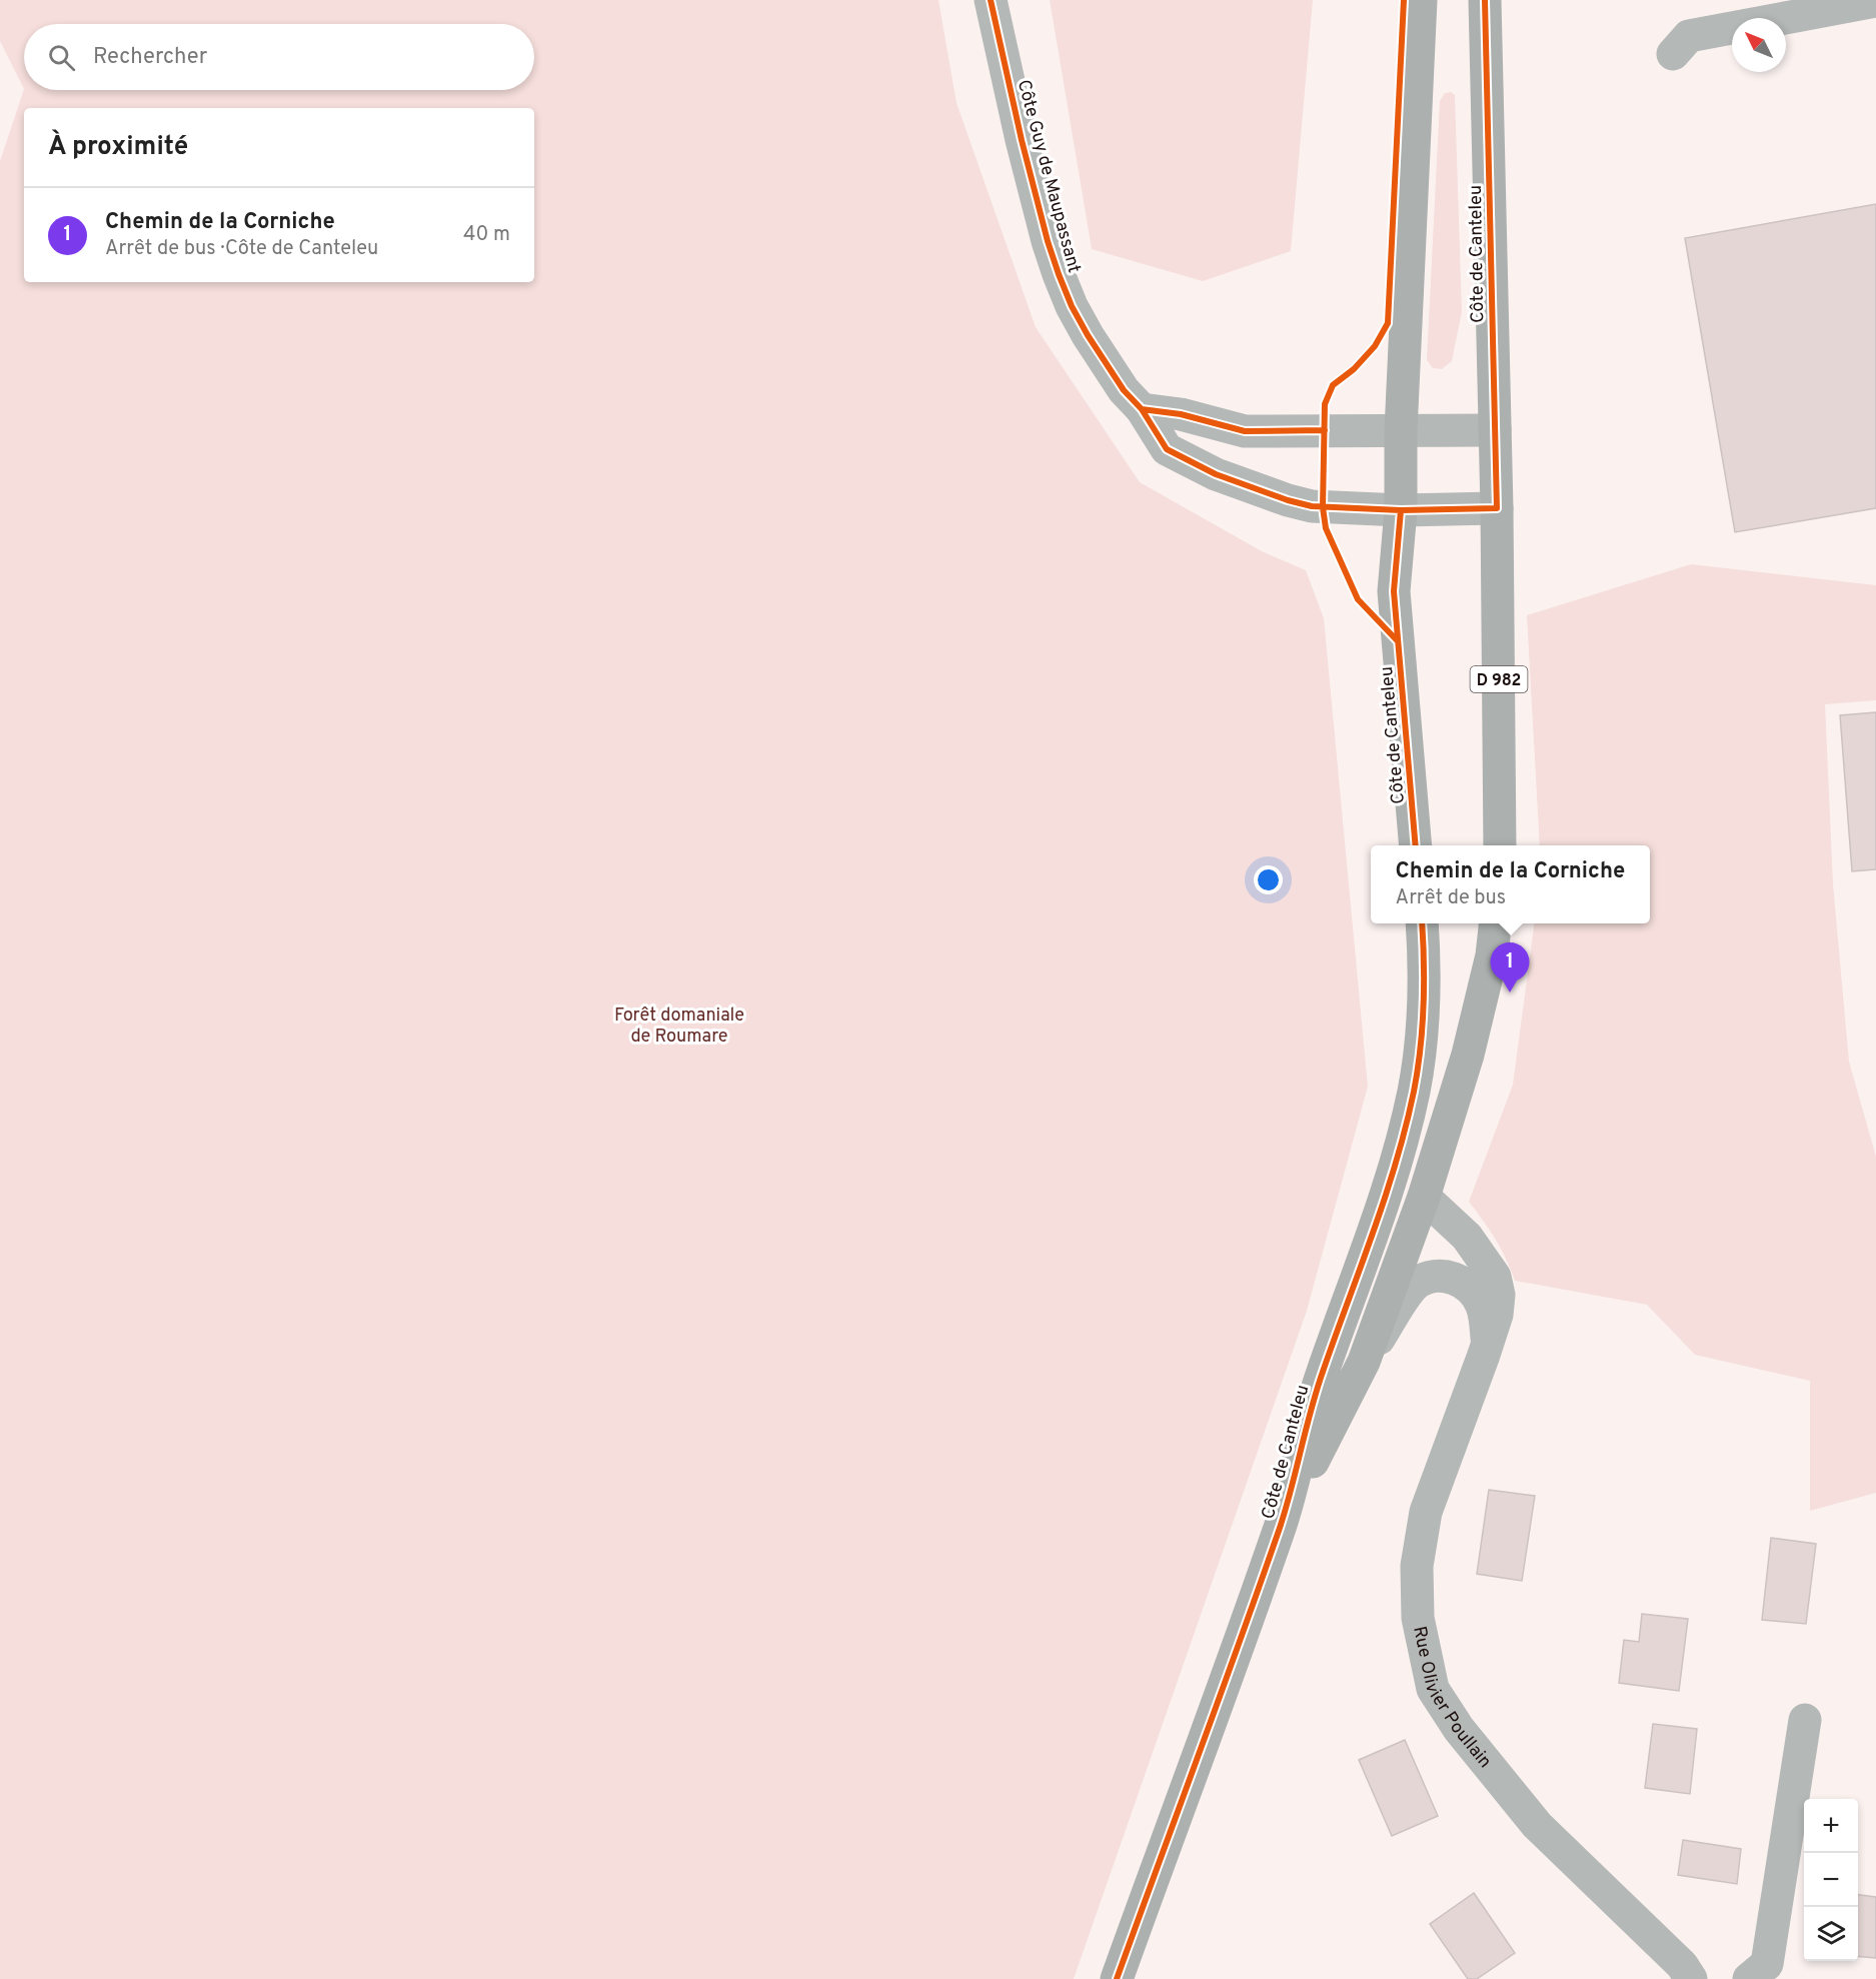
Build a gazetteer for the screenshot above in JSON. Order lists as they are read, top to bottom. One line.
{"streets":{"main road":["Côte de Canteleu","D 982"],"street":["Côte Guy de Maupassant","Rue Olivier Poullain"]},"crossings":[["Côte Guy de Maupassant","Côte de Canteleu"],["Côte de Canteleu","Rue Olivier Poullain"]],"parks":["Forêt domaniale de Roumare"],"north":"top left","page":{"search":"Rechercher","heading":"À proximité","list":[{"mark":"1","name":"Chemin de la Corniche","note":"Arrêt de bus · Côte de Canteleu","value":"40 m"}],"popup":["Chemin de la Corniche","Arrêt de bus"],"pins":"1","map_buttons":["+","−"]}}
